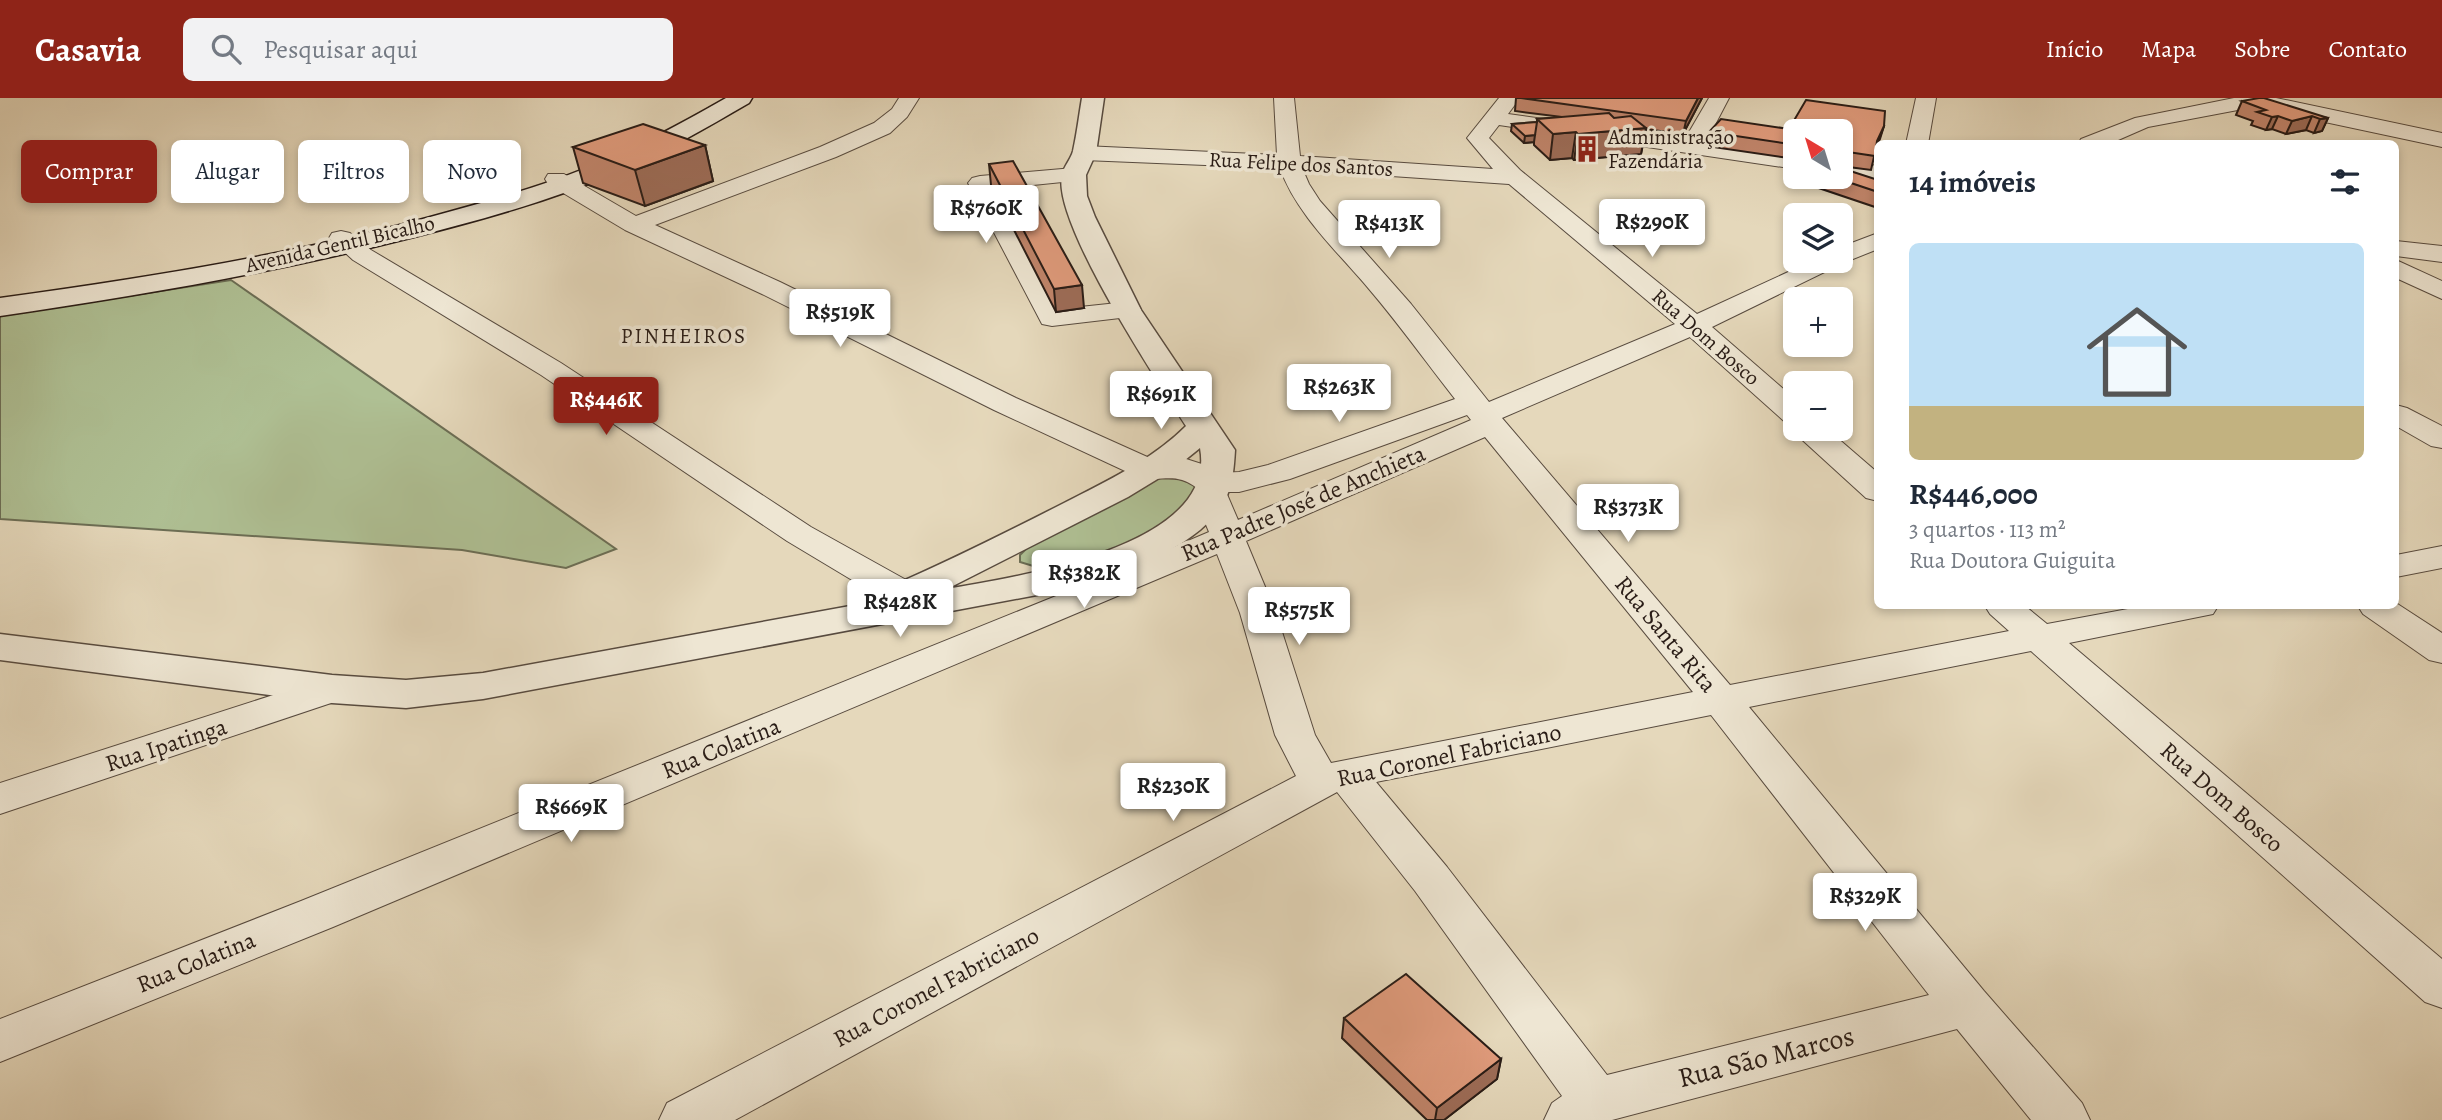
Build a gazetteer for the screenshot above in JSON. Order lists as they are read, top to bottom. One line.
{"streets":{"street":["Rua Felipe dos Santos","Avenida Gentil Bicalho","Rua Dom Bosco","Rua Padre José de Anchieta","Rua Santa Rita","Rua Ipatinga","Rua Colatina","Rua Coronel Fabriciano","Rua São Marcos"]},"crossings":[["Rua Felipe dos Santos","Rua Dom Bosco"],["Rua Felipe dos Santos","Rua Santa Rita"],["Rua Dom Bosco","Rua Padre José de Anchieta"],["Rua Dom Bosco","Rua Coronel Fabriciano"],["Rua Padre José de Anchieta","Rua Santa Rita"],["Rua Padre José de Anchieta","Rua Colatina"],["Rua Santa Rita","Rua Coronel Fabriciano"],["Rua Santa Rita","Rua São Marcos"]],"districts":["PINHEIROS"],"places":{"building":["Administração Fazendária"]},"north":"top left","page":{"header":"Casavia","search":"Pesquisar aqui","nav":["Início","Mapa","Sobre","Contato"],"map_buttons":["+","−"],"chip":["Comprar","Alugar","Filtros","Novo"],"heading":"14 imóveis","price":["R$760K","R$290K","R$413K","R$519K","R$263K","R$691K","R$446K","R$373K","R$382K","R$428K","R$575K","R$230K","R$669K","R$329K"],"list":[{"name":"R$446,000","note":"3 quartos · 113 m² · Rua Doutora Guiguita"}]}}
